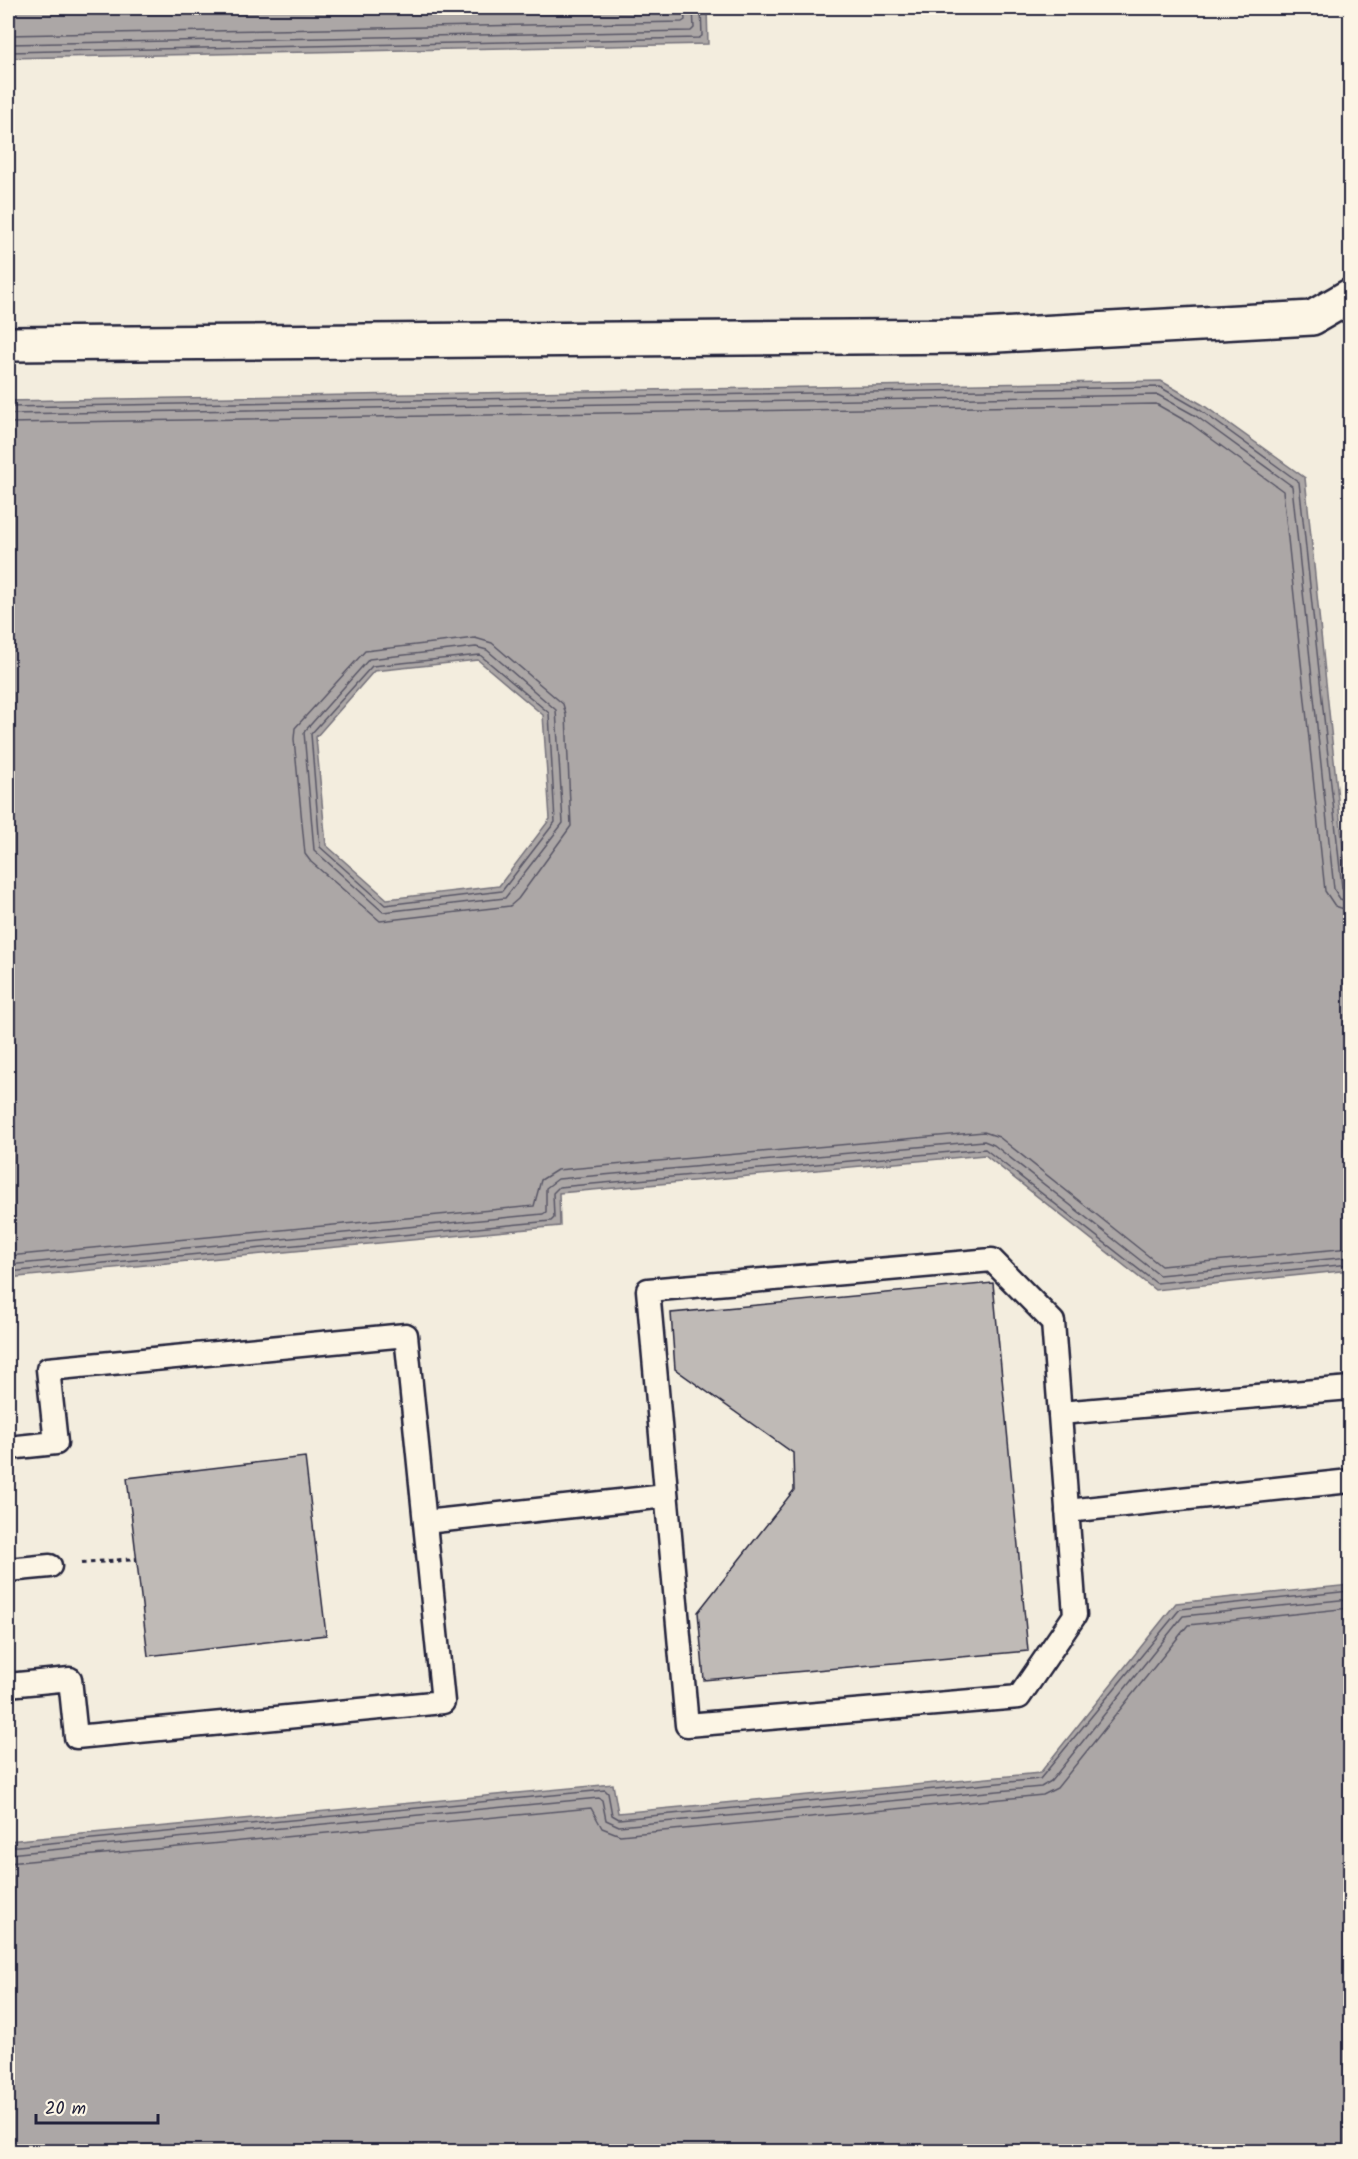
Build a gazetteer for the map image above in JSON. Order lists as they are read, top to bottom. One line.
{"scale_bar":"20 m"}
